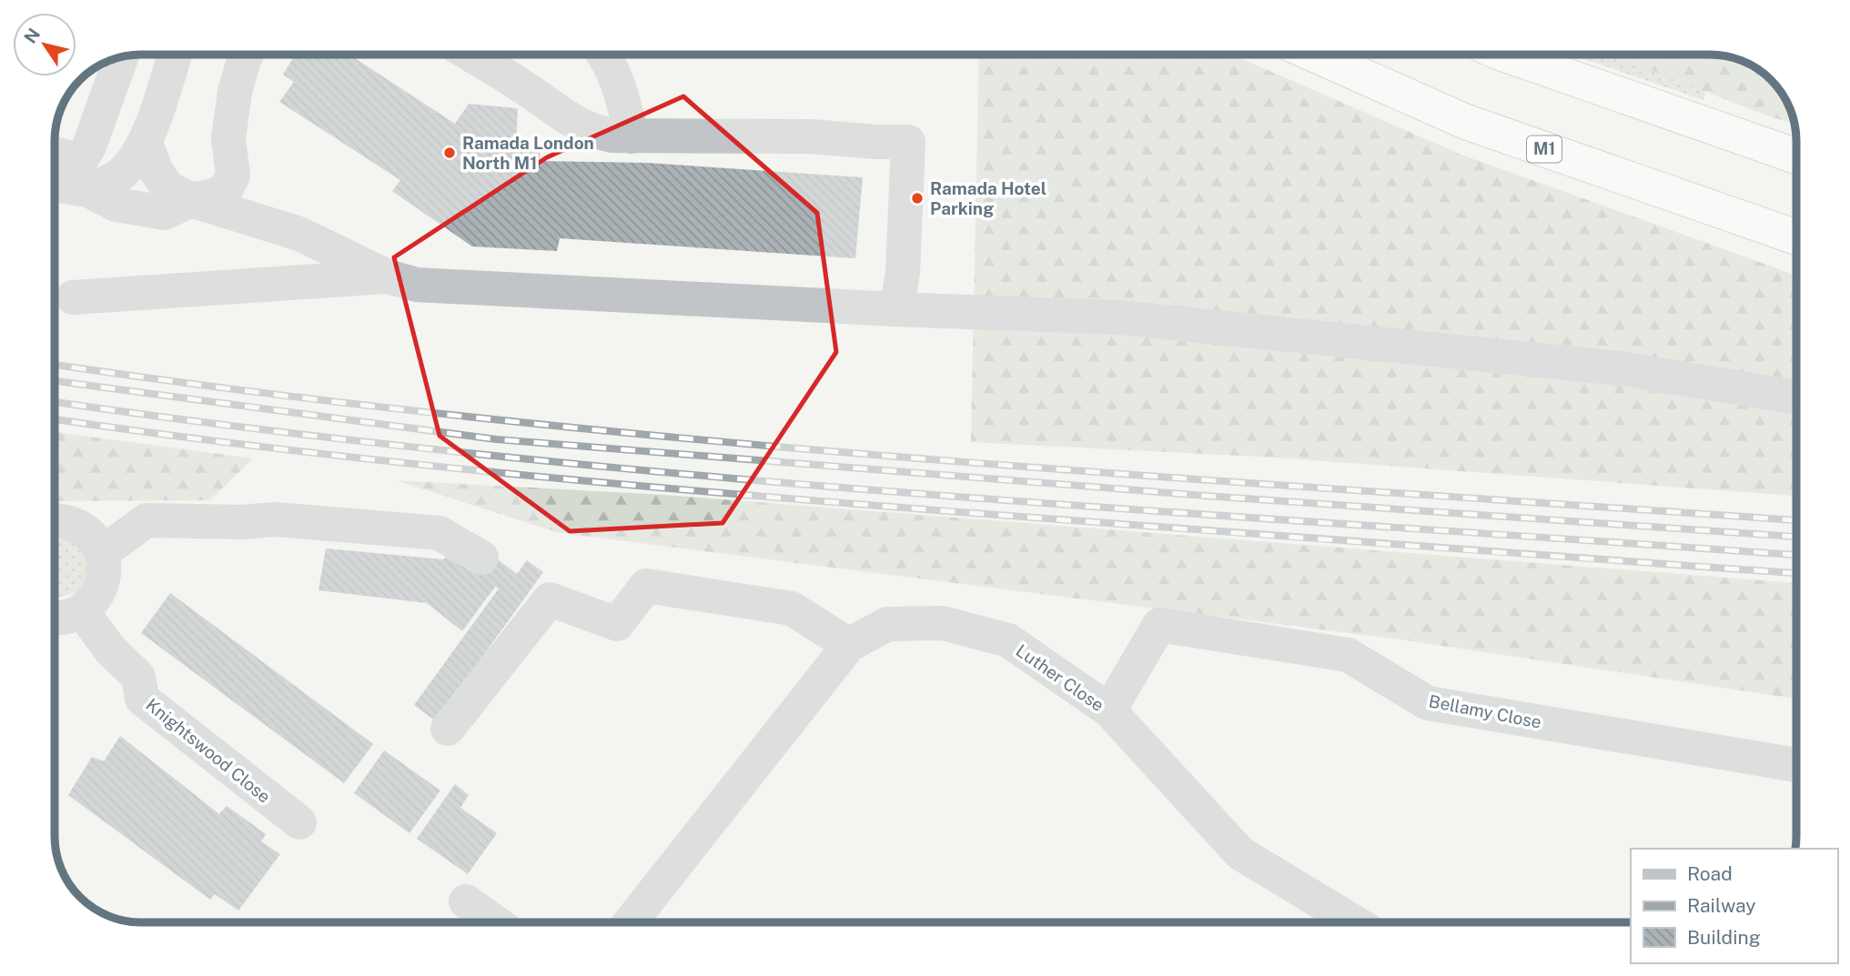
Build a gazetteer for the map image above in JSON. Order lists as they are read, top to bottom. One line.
{"streets":{"highway":["M1"],"street":["Luther Close","Bellamy Close","Knightswood Close"]},"crossings":[["Luther Close","Bellamy Close"]],"places":["Ramada London North M1","Ramada Hotel Parking"],"legend":["Road","Railway","Building"],"north":"top left"}
